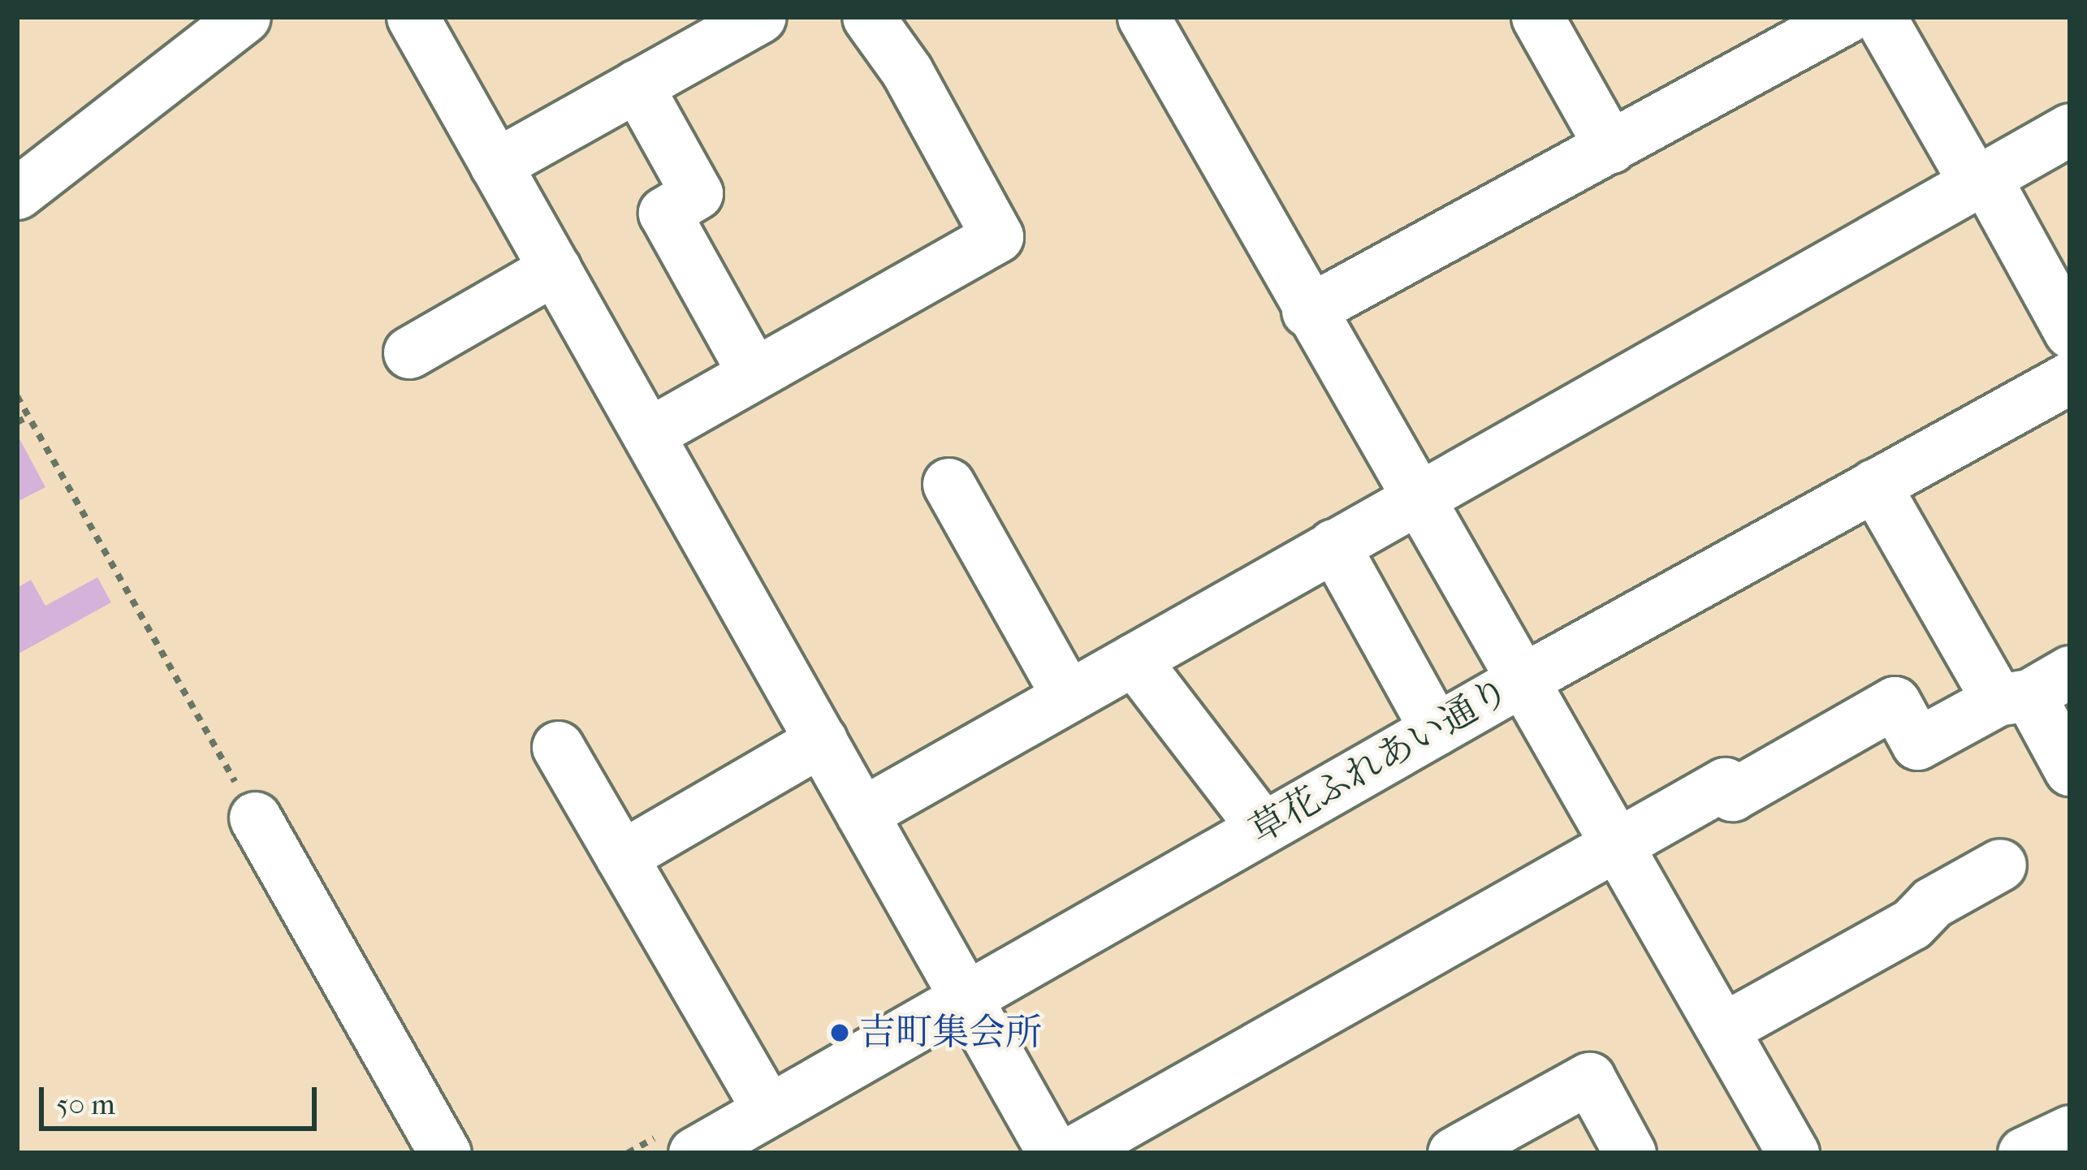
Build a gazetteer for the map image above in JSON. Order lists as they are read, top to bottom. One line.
{"streets":{"street":["草花ふれあい通り"]},"places":["吉町集会所"],"scale_bar":"50 m"}
